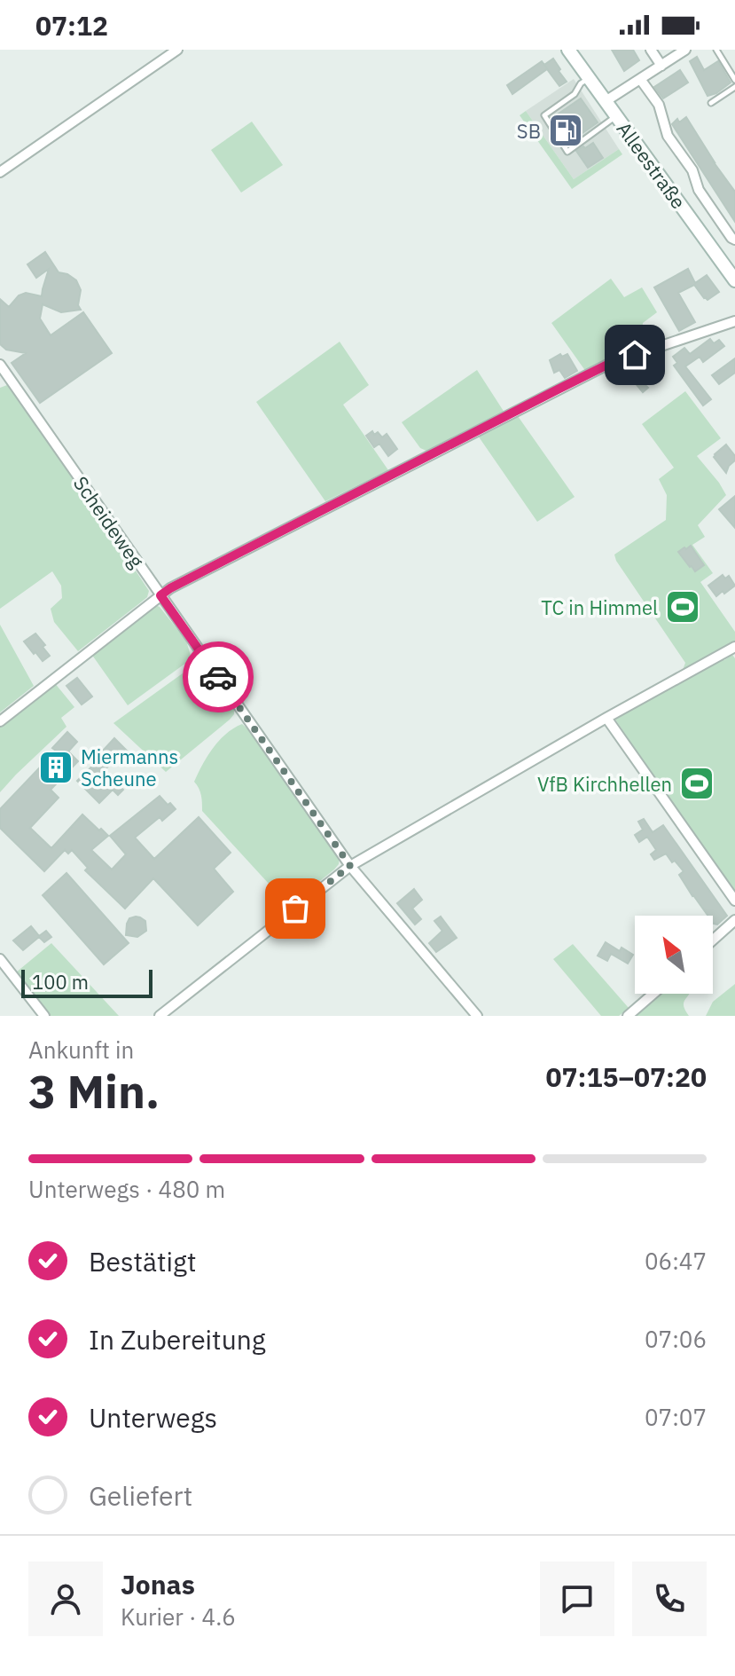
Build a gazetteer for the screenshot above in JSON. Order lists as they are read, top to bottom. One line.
{"streets":{"main road":["Alleestraße"],"street":["Scheideweg"]},"places":{"fuel station":["SB"],"sports":["TC in Himmel","VfB Kirchhellen"],"building":["Miermanns Scheune"]},"scale_bar":"100 m","north":"top left","page":{"status":"07:12","scale":"100 m","heading":["3 Min.","Ankunft in","07:15–07:20"],"panel":["Jonas","Kurier · 4.6"],"bar":"Unterwegs · 480 m","list":[["Bestätigt","06:47"],["In Zubereitung","07:06"],["Unterwegs","07:07"],"Geliefert"]}}
